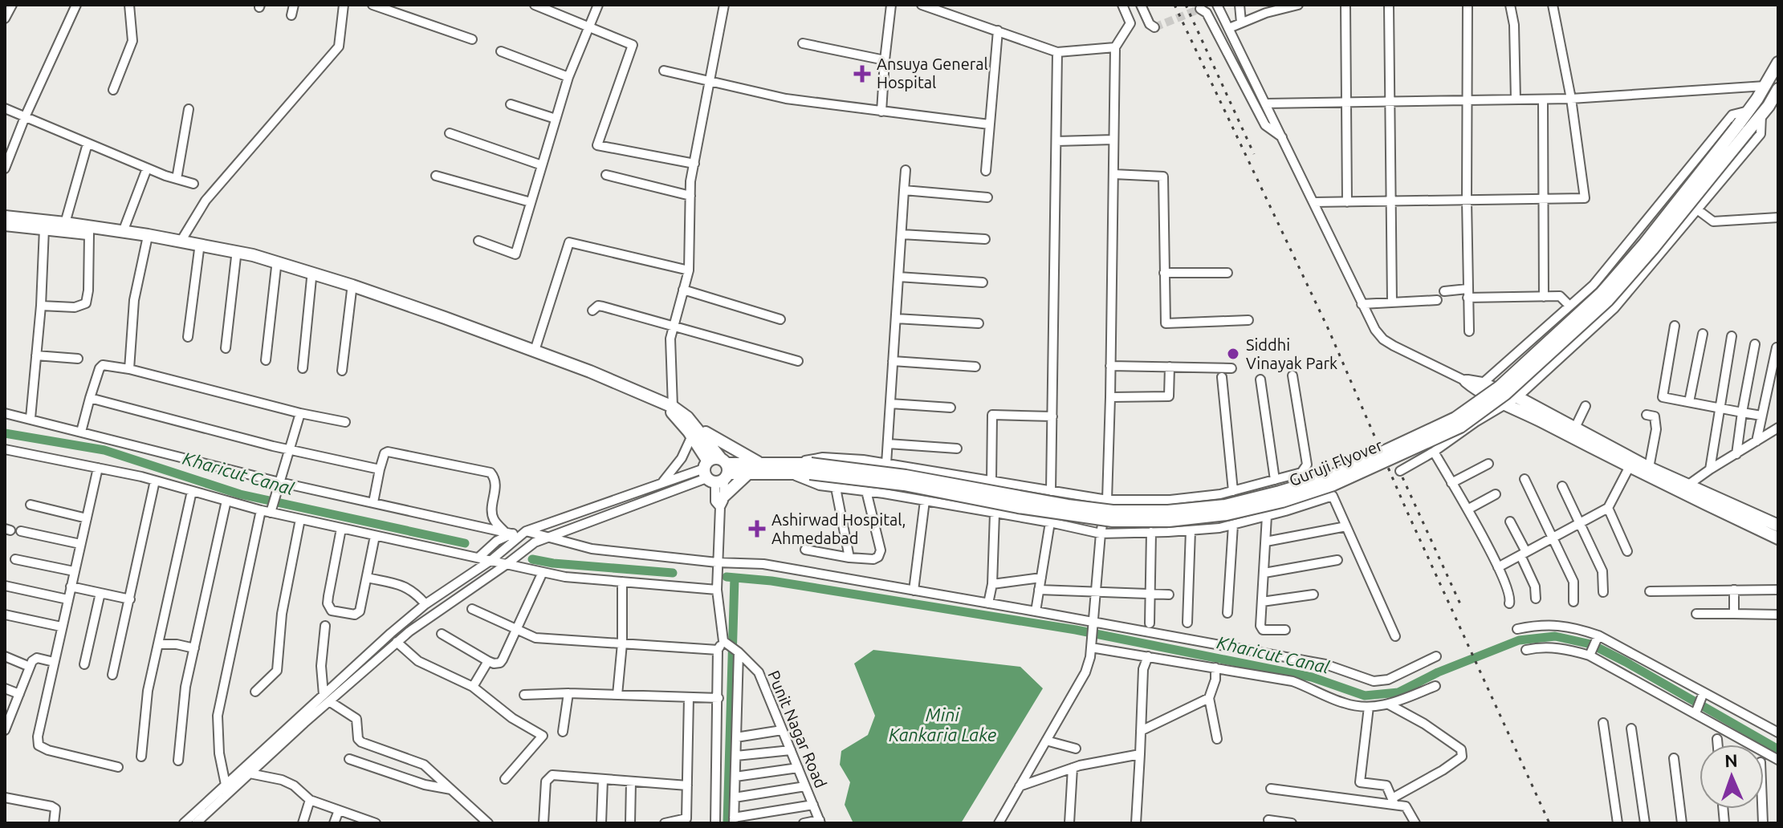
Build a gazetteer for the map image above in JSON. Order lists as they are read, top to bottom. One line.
{"streets":{"main road":["Guruji Flyover"],"street":["Punit Nagar Road"]},"water":["Kharicut Canal","Mini Kankaria Lake"],"places":{"health":["Ansuya General Hospital","Ashirwad Hospital, Ahmedabad"],"other":["Siddhi Vinayak Park"]},"north":"top"}
